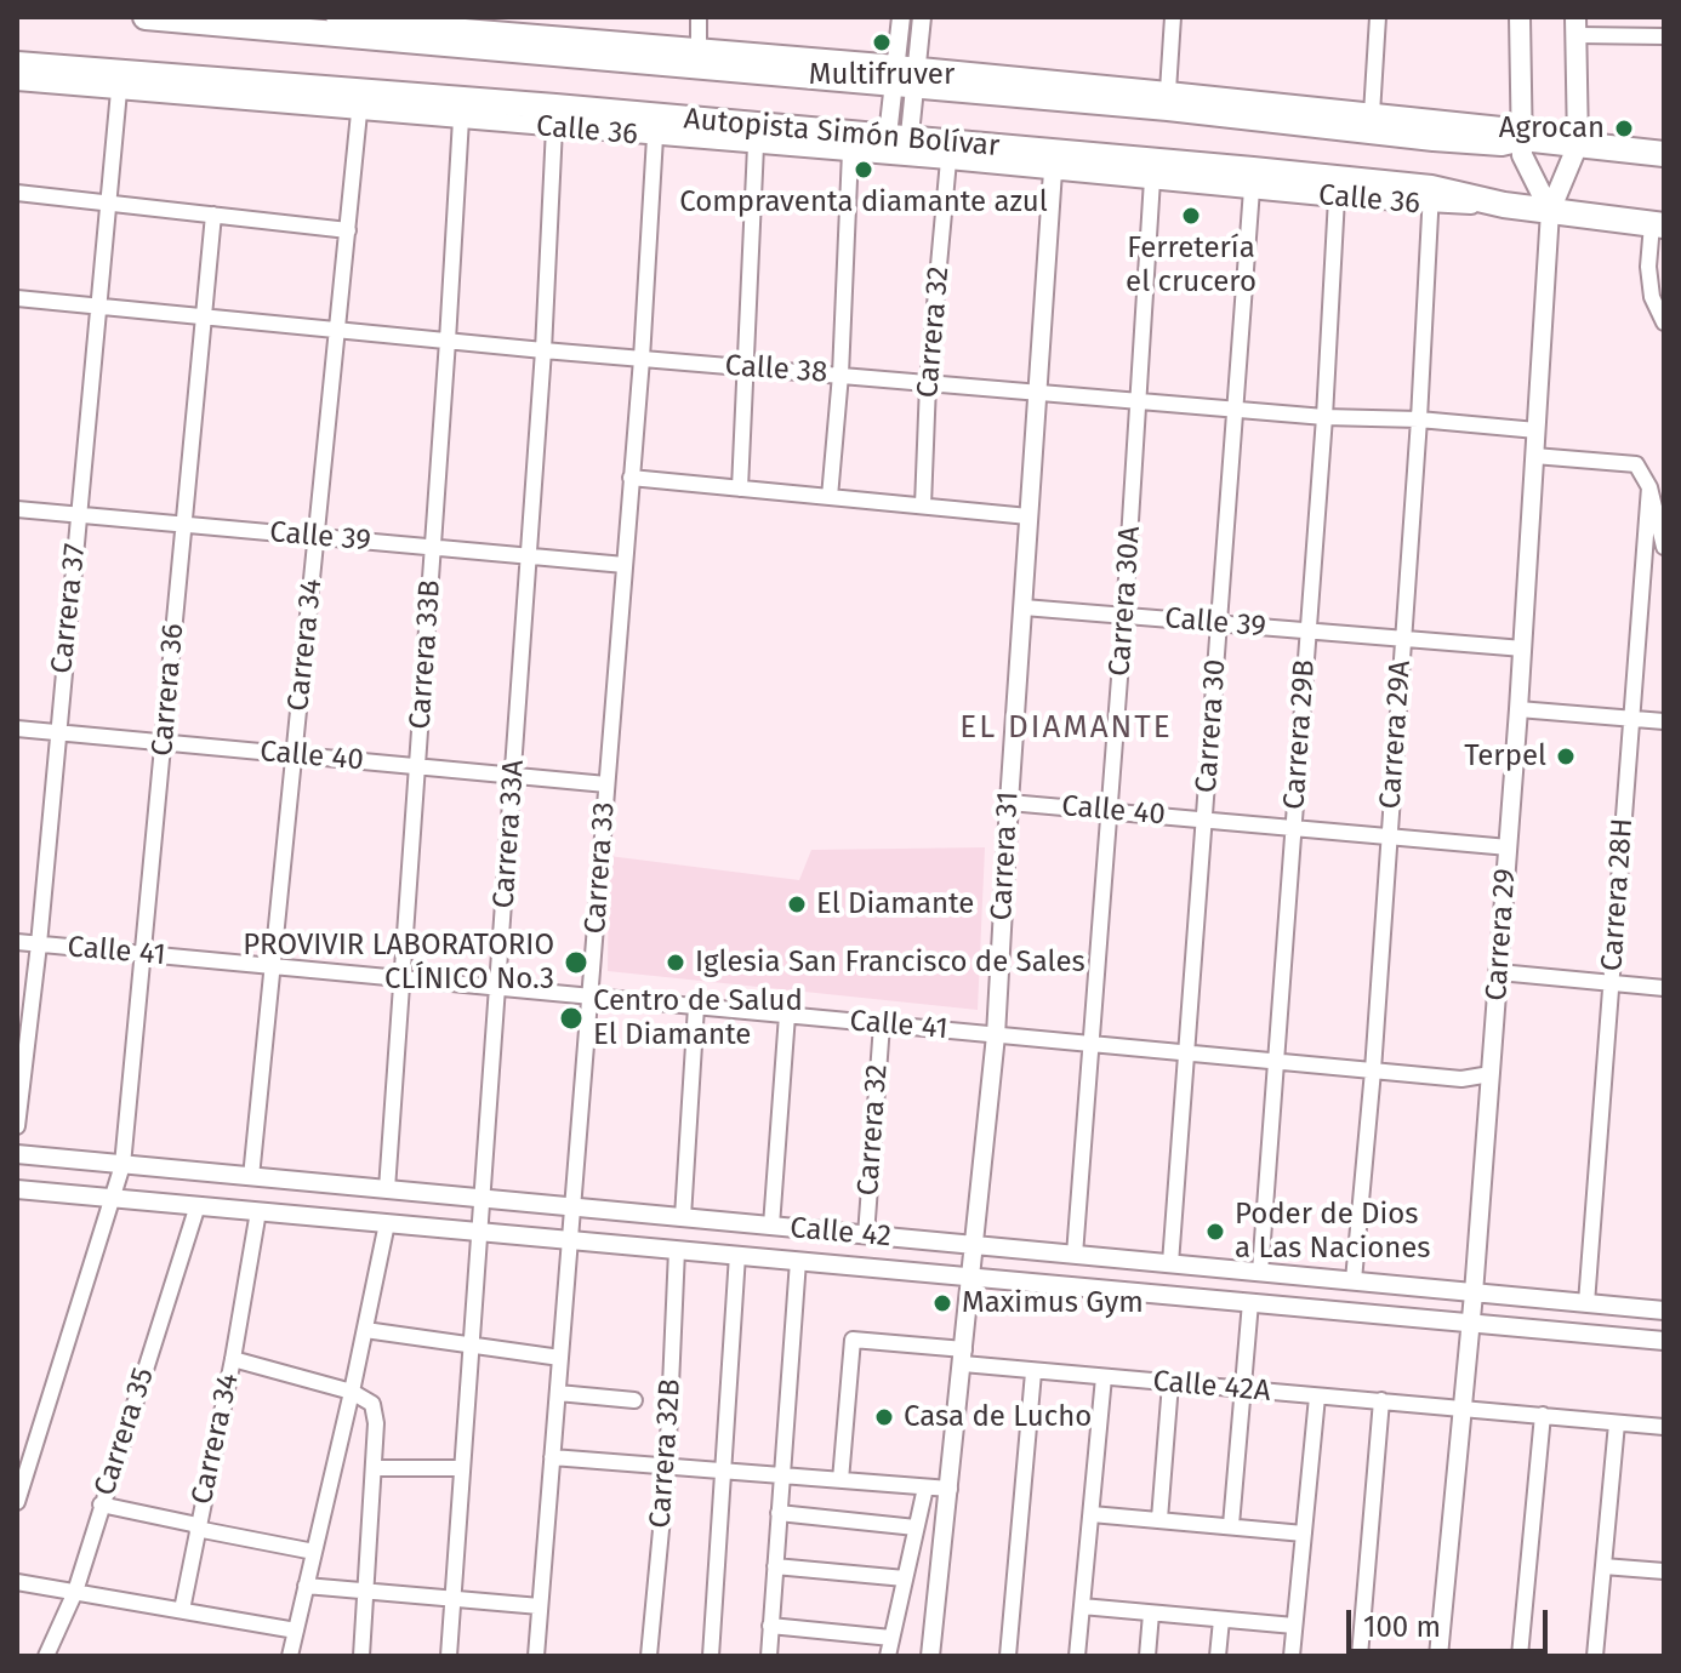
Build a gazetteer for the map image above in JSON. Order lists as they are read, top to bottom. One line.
{"streets":{"highway":["Autopista Simón Bolívar"],"main road":["Carrera 29"],"street":["Calle 36","Carrera 32","Calle 38","Calle 39","Carrera 30A","Carrera 37","Carrera 34","Carrera 33B","Carrera 36","Carrera 30","Carrera 29B","Carrera 29A","Calle 40","Carrera 33A","Carrera 31","Carrera 33","Carrera 28H","Calle 41","Calle 42","Calle 42A","Carrera 35","Carrera 32B"]},"crossings":[["Calle 36","Autopista Simón Bolívar"],["Calle 36","Carrera 32"],["Calle 36","Carrera 30A"],["Calle 36","Carrera 37"],["Calle 36","Carrera 34"],["Calle 36","Carrera 33B"],["Calle 36","Carrera 30"],["Calle 36","Carrera 29B"],["Calle 36","Carrera 29A"],["Calle 36","Carrera 33A"],["Calle 36","Carrera 31"],["Calle 36","Carrera 33"],["Autopista Simón Bolívar","Carrera 30A"],["Autopista Simón Bolívar","Carrera 29A"],["Autopista Simón Bolívar","Carrera 29"],["Carrera 32","Calle 38"],["Carrera 32","Calle 41"],["Carrera 32","Calle 42"],["Calle 38","Carrera 30A"],["Calle 38","Carrera 37"],["Calle 38","Carrera 34"],["Calle 38","Carrera 33B"],["Calle 38","Carrera 36"],["Calle 38","Carrera 30"],["Calle 38","Carrera 29B"],["Calle 38","Carrera 29A"],["Calle 38","Carrera 33A"],["Calle 38","Carrera 31"],["Calle 38","Carrera 33"],["Calle 38","Carrera 29"],["Calle 39","Carrera 30A"],["Calle 39","Carrera 37"],["Calle 39","Carrera 34"],["Calle 39","Carrera 33B"],["Calle 39","Carrera 36"],["Calle 39","Carrera 30"],["Calle 39","Carrera 29B"],["Calle 39","Carrera 29A"],["Calle 39","Carrera 33A"],["Calle 39","Carrera 31"],["Calle 39","Carrera 33"],["Calle 39","Carrera 29"],["Carrera 30A","Calle 40"],["Carrera 30A","Calle 41"],["Carrera 30A","Calle 42"],["Carrera 37","Calle 40"],["Carrera 37","Calle 41"],["Carrera 34","Calle 40"],["Carrera 34","Calle 41"],["Carrera 34","Calle 42"],["Carrera 33B","Calle 40"],["Carrera 33B","Calle 41"],["Carrera 33B","Calle 42"],["Carrera 36","Calle 40"],["Carrera 36","Calle 41"],["Carrera 36","Calle 42"],["Carrera 30","Calle 40"],["Carrera 30","Calle 41"],["Carrera 30","Calle 42"],["Carrera 29B","Calle 40"],["Carrera 29B","Calle 41"],["Carrera 29B","Calle 42"],["Carrera 29A","Calle 40"],["Carrera 29A","Calle 41"],["Carrera 29A","Calle 42"],["Calle 40","Carrera 33A"],["Calle 40","Carrera 31"],["Calle 40","Carrera 33"],["Calle 40","Carrera 29"],["Carrera 33A","Calle 41"],["Carrera 33A","Calle 42"],["Carrera 31","Calle 41"],["Carrera 31","Calle 42"],["Carrera 31","Calle 42A"],["Carrera 33","Calle 41"],["Carrera 33","Calle 42"],["Carrera 28H","Calle 42"],["Carrera 29","Calle 41"],["Carrera 29","Calle 42"],["Carrera 29","Calle 42A"],["Calle 42","Carrera 35"],["Calle 42","Carrera 32B"]],"districts":["EL DIAMANTE"],"places":["Multifruver","Agrocan","Compraventa diamante azul","Ferretería el crucero","Terpel","El Diamante","PROVIVIR LABORATORIO CLÍNICO No.3","Iglesia San Francisco de Sales","Centro de Salud El Diamante","Poder de Dios a Las Naciones","Maximus Gym","Casa de Lucho"],"scale_bar":"100 m"}
